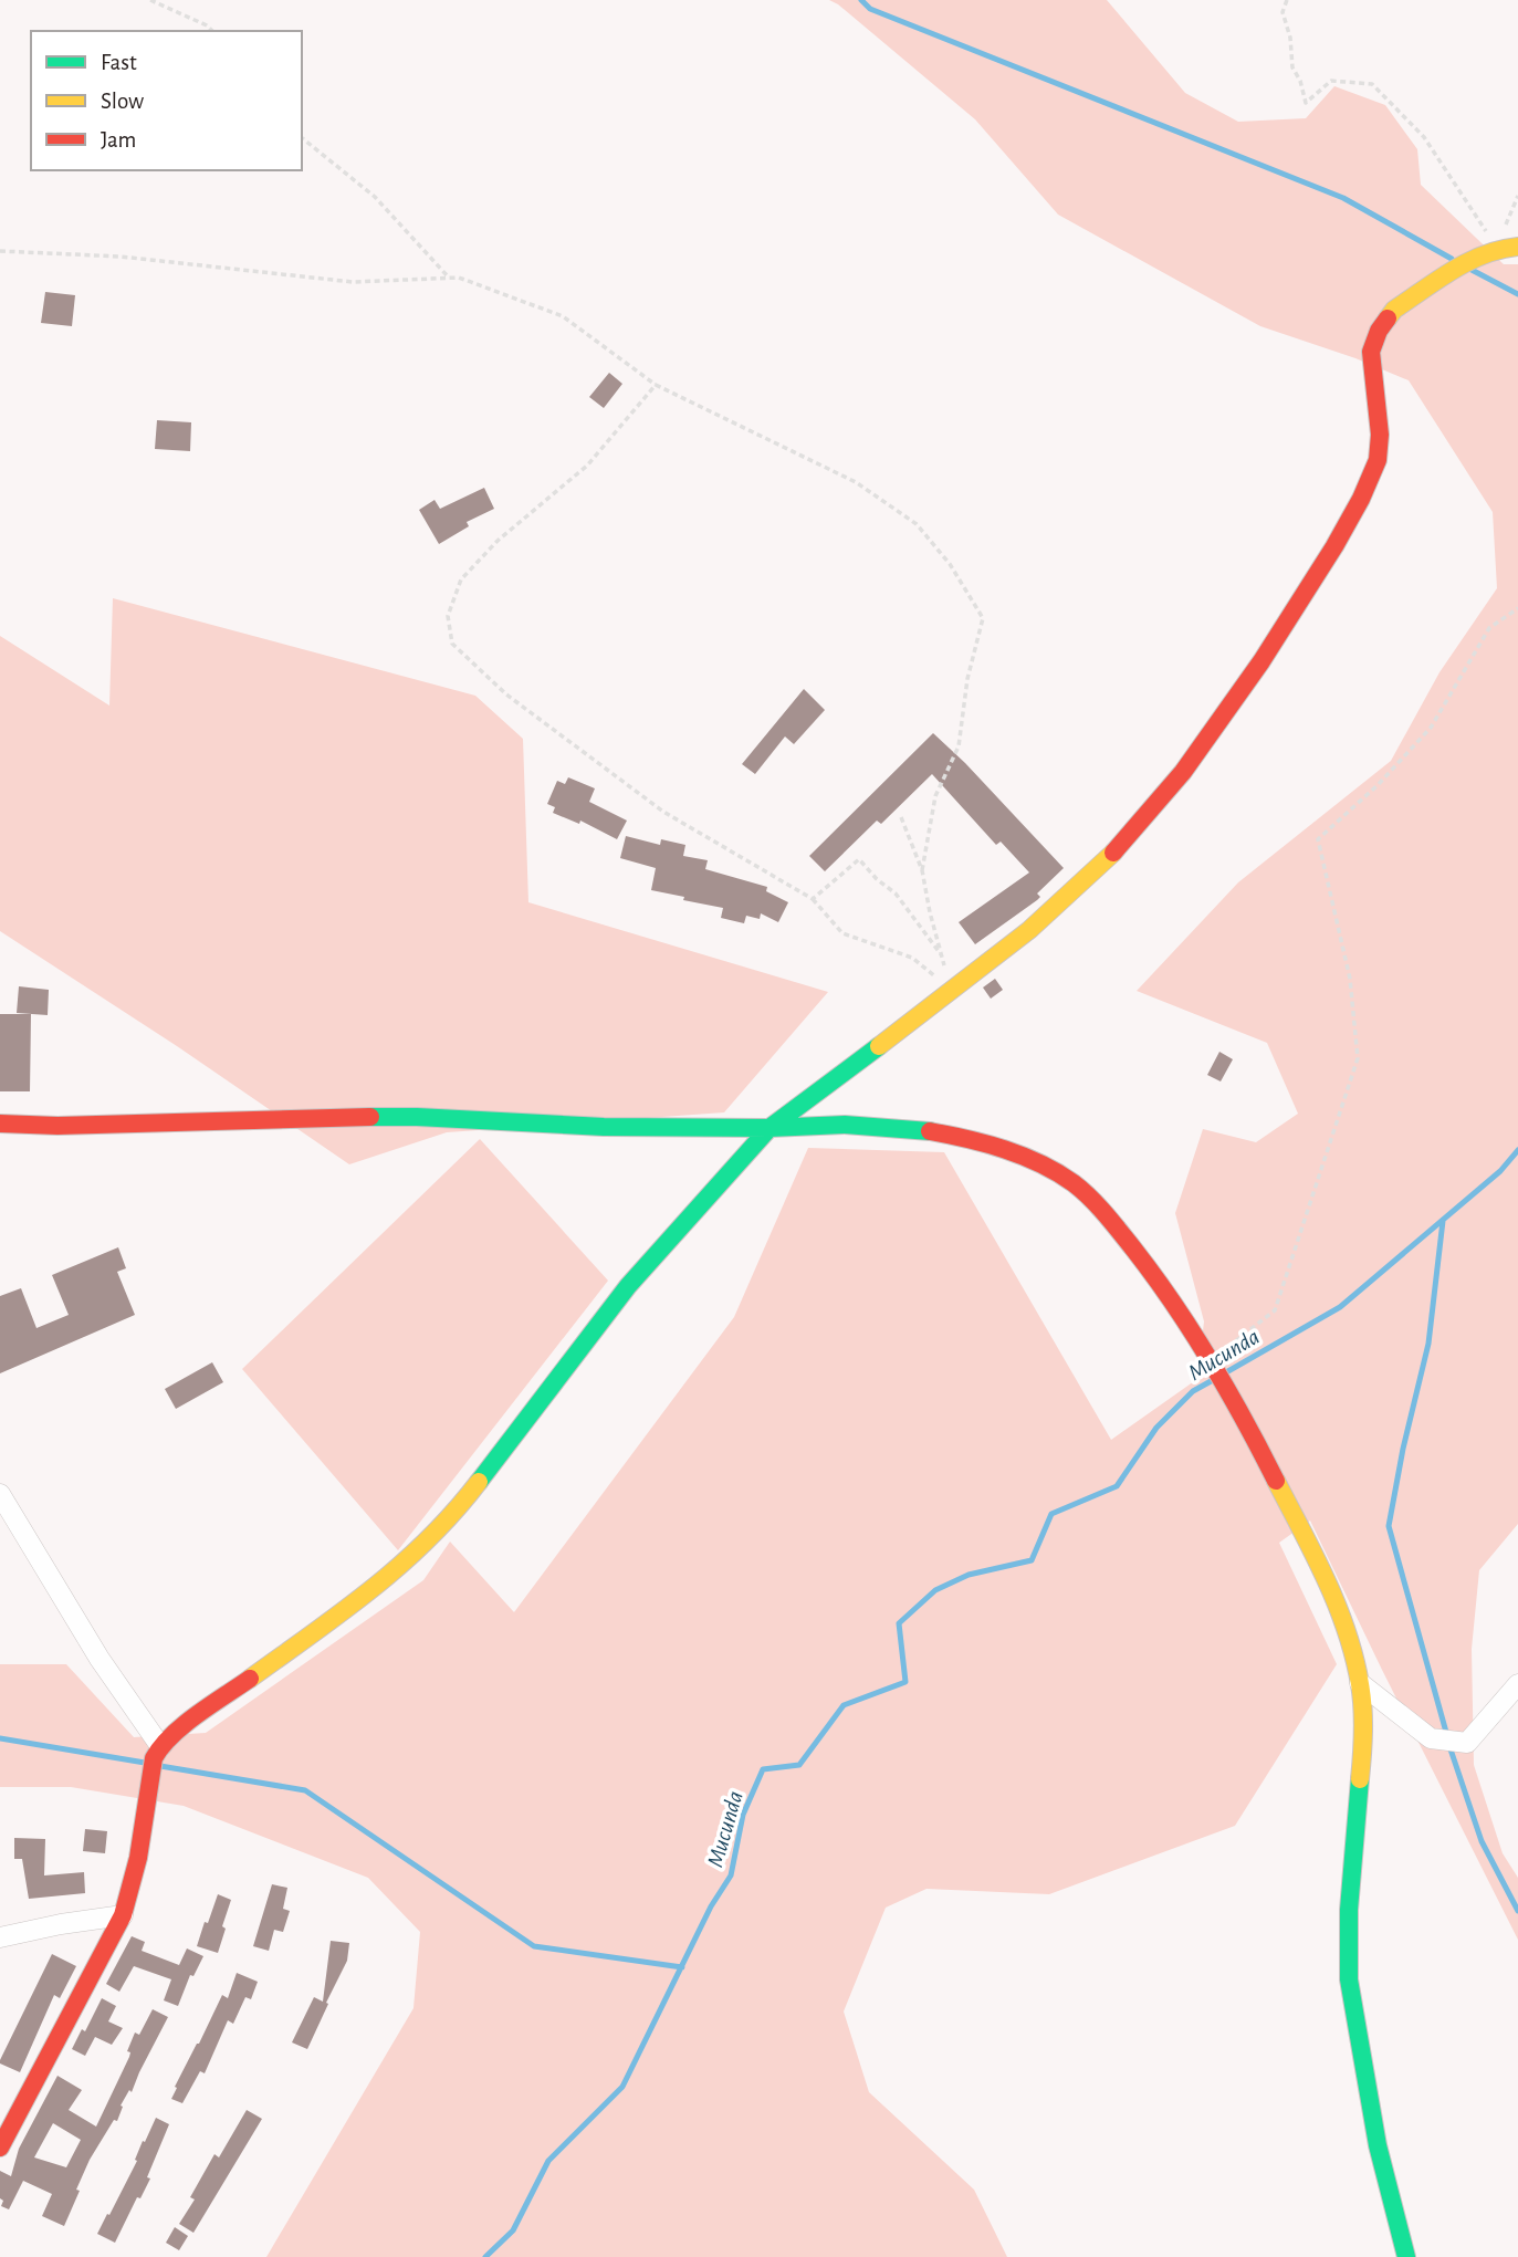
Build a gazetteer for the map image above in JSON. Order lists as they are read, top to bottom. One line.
{"water":["Mucunda"],"legend":["Fast","Slow","Jam"]}
